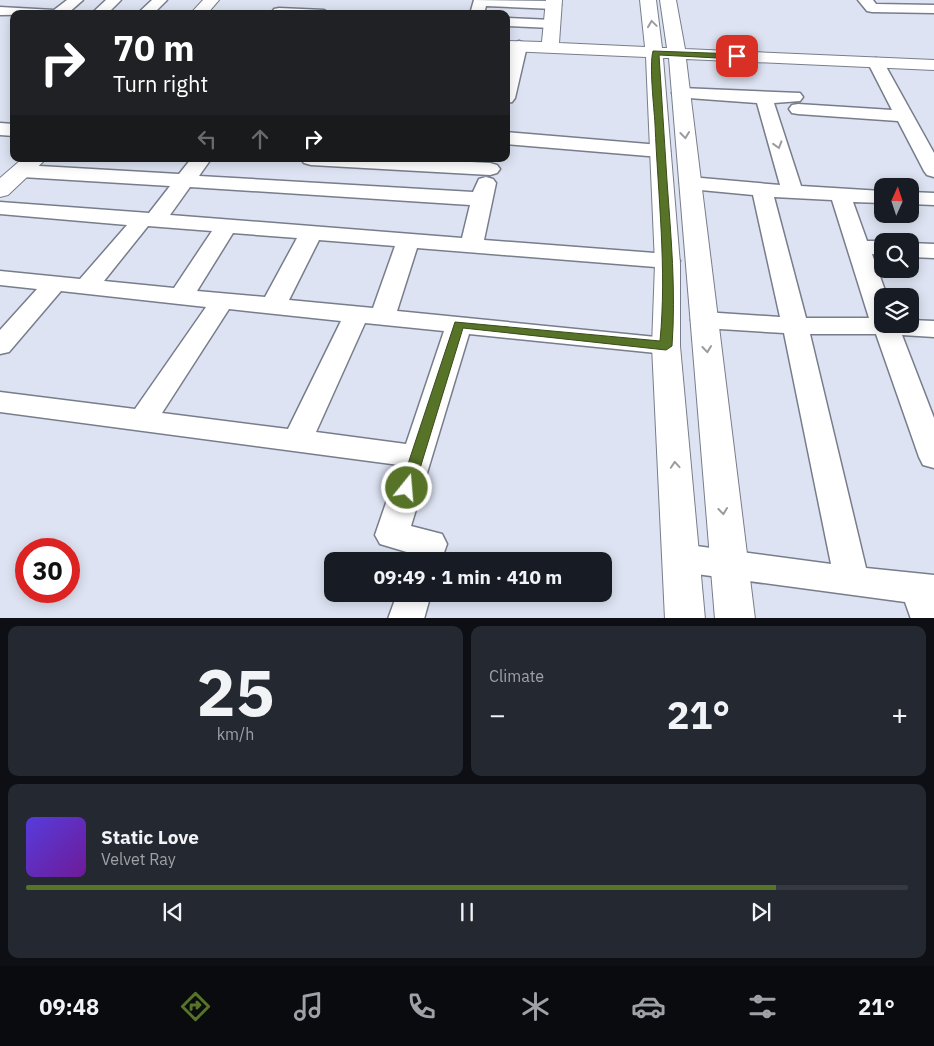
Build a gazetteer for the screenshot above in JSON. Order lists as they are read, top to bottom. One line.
{"north":"top","page":{"turn":["70 m","Turn right"],"limit":"30","trip":"09:49 · 1 min · 410 m","tile":[["25","km/h"],"Climate"],"heat":["−","21°","+"],"song":["Static Love","Velvet Ray"],"tabs":["09:48","21°"]}}
